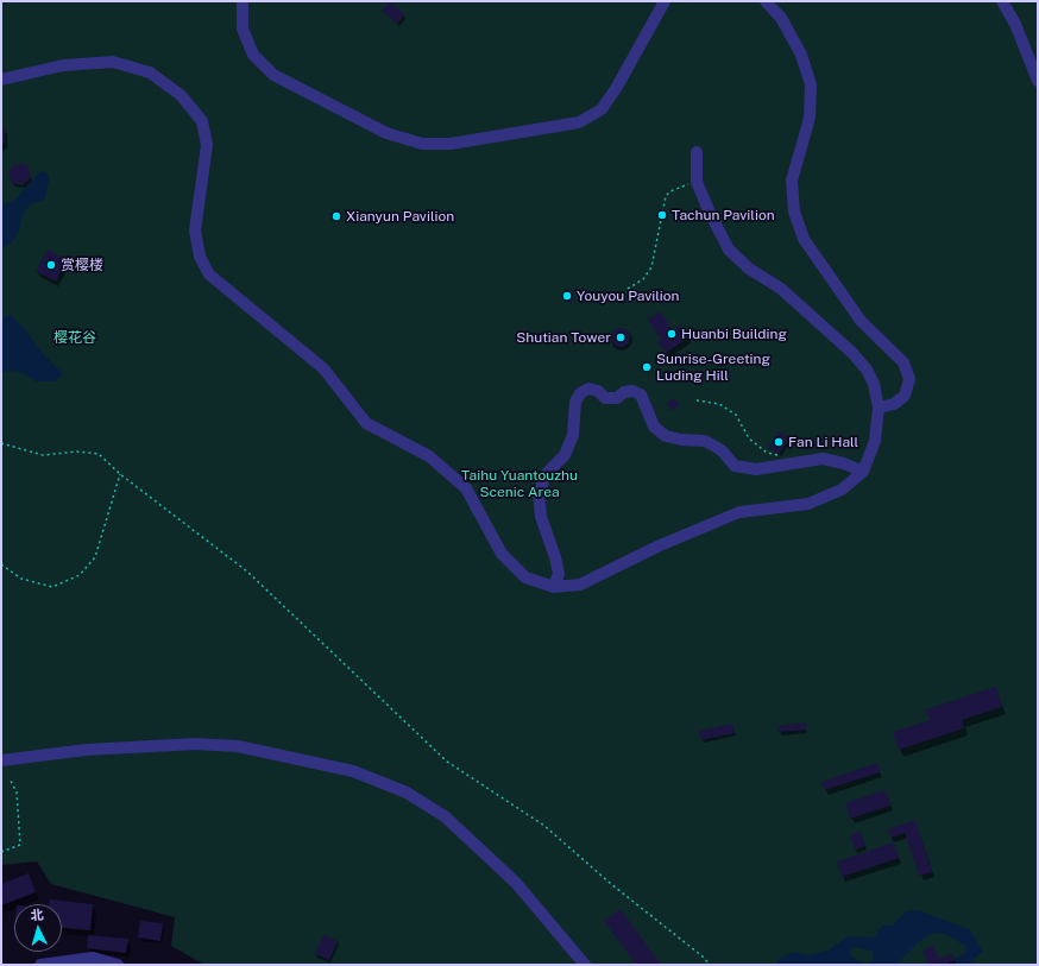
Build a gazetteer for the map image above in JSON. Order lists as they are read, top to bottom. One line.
{"parks":["樱花谷","Taihu Yuantouzhu Scenic Area"],"places":["Tachun Pavilion","Xianyun Pavilion","赏樱楼","Youyou Pavilion","Huanbi Building","Shutian Tower","Sunrise-Greeting Luding Hill","Fan Li Hall"],"north":"top"}
